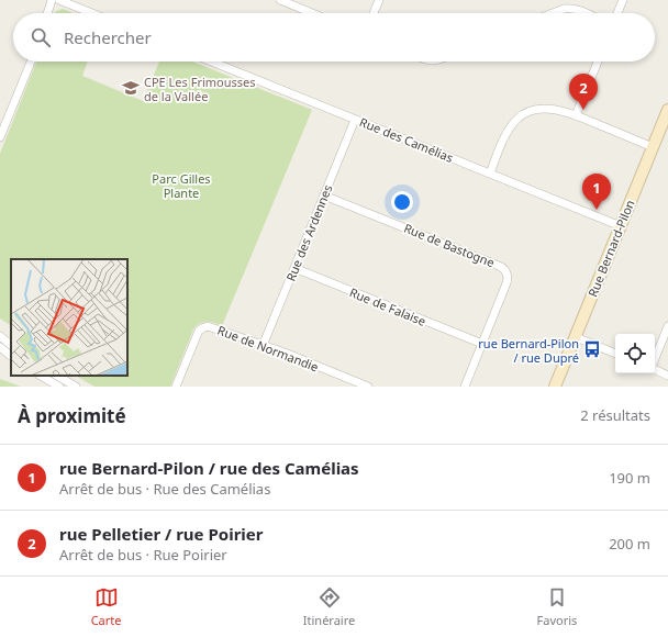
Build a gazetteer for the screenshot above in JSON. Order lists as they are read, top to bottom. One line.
{"streets":{"main road":["Rue Bernard-Pilon"],"street":["Rue des Camélias","Rue des Ardennes","Rue de Bastogne","Rue de Falaise","Rue de Normandie"]},"crossings":[["Rue des Camélias","Rue des Ardennes"],["Rue des Camélias","Rue Bernard-Pilon"],["Rue des Ardennes","Rue de Bastogne"],["Rue des Ardennes","Rue de Falaise"],["Rue des Ardennes","Rue de Normandie"],["Rue de Bastogne","Rue de Falaise"]],"parks":["Parc Gilles Plante"],"places":{"school or university":["CPE Les Frimousses de la Vallée"],"bus stop":["rue Bernard-Pilon / rue Dupré"]},"page":{"search":"Rechercher","pins":["2","1"],"heading":["À proximité","2 résultats"],"list":[{"mark":"1","name":"rue Bernard-Pilon / rue des Camélias","note":"Arrêt de bus · Rue des Camélias","value":"190 m"},{"mark":"2","name":"rue Pelletier / rue Poirier","note":"Arrêt de bus · Rue Poirier","value":"200 m"}],"nav":["Carte","Itinéraire","Favoris"]}}
